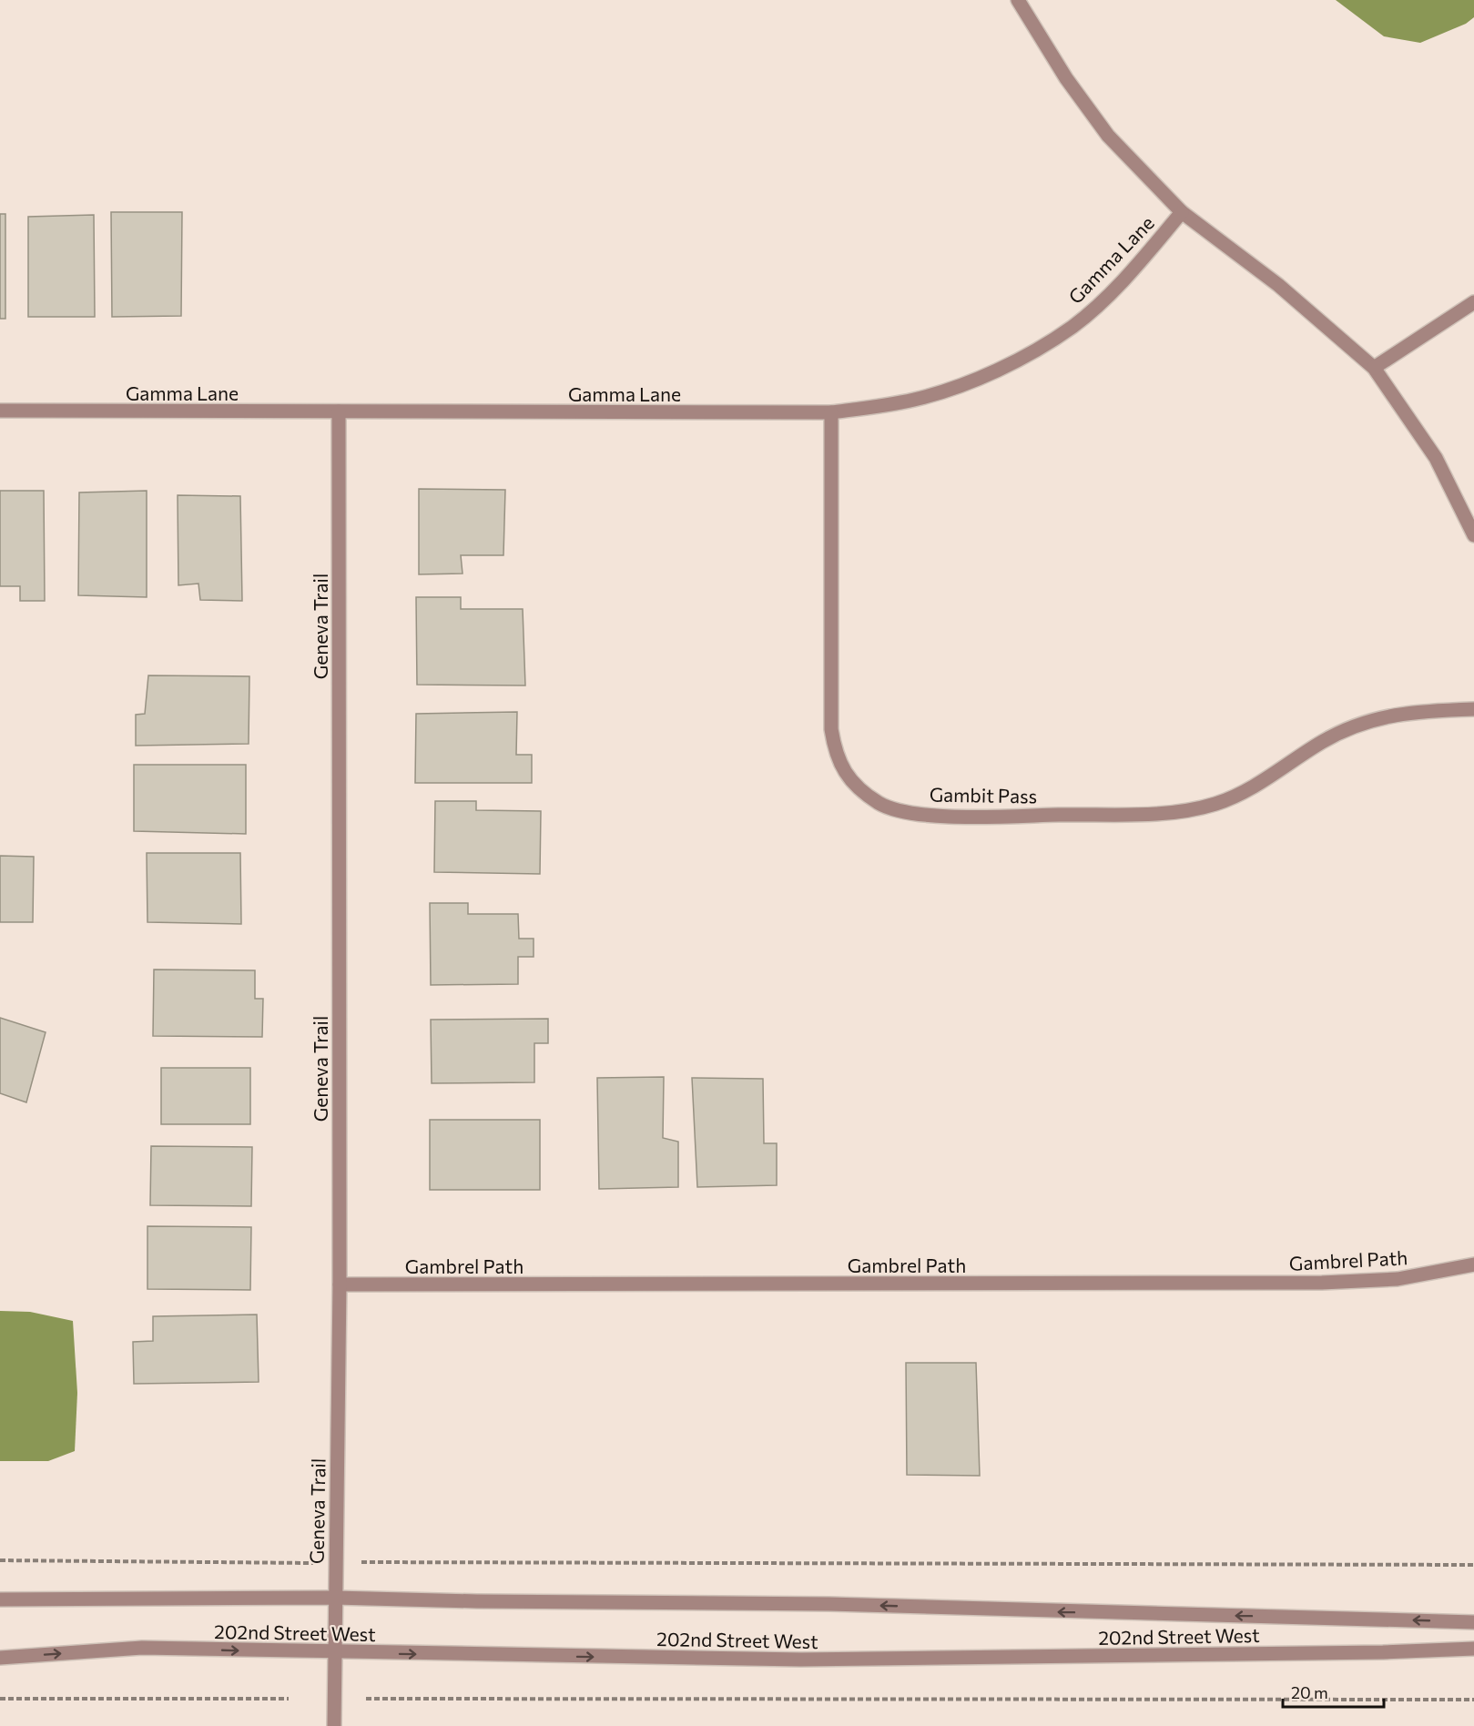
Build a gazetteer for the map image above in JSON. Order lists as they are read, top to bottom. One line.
{"streets":{"street":["Gamma Lane","Geneva Trail","Gambit Pass","Gambrel Path","202nd Street West"]},"crossings":[["Gamma Lane","Geneva Trail"],["Gamma Lane","Gambit Pass"],["Geneva Trail","Gambrel Path"],["Geneva Trail","202nd Street West"]],"scale_bar":"20 m"}
